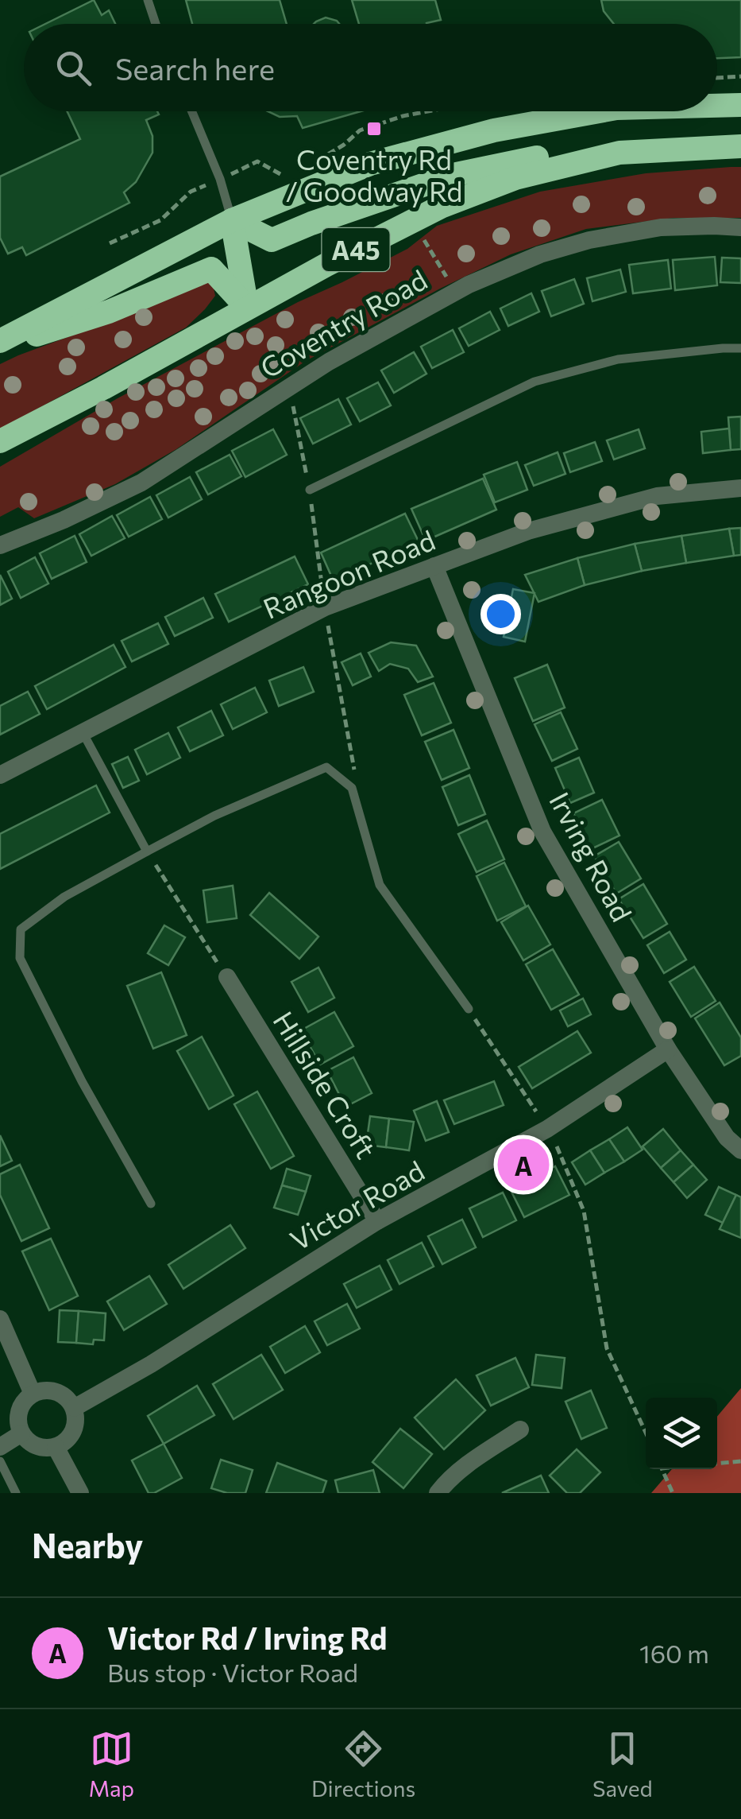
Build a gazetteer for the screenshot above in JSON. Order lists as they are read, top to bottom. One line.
{"streets":{"highway":["A45","Coventry Road"],"street":["Rangoon Road","Irving Road","Hillside Croft","Victor Road"]},"crossings":[["Rangoon Road","Irving Road"],["Irving Road","Victor Road"],["Hillside Croft","Victor Road"]],"places":{"transit":["Coventry Rd / Goodway Rd"]},"page":{"search":"Search here","pins":"A","heading":"Nearby","list":[{"mark":"A","name":"Victor Rd / Irving Rd","note":"Bus stop · Victor Road","value":"160 m"}],"nav":["Map","Directions","Saved"]}}
